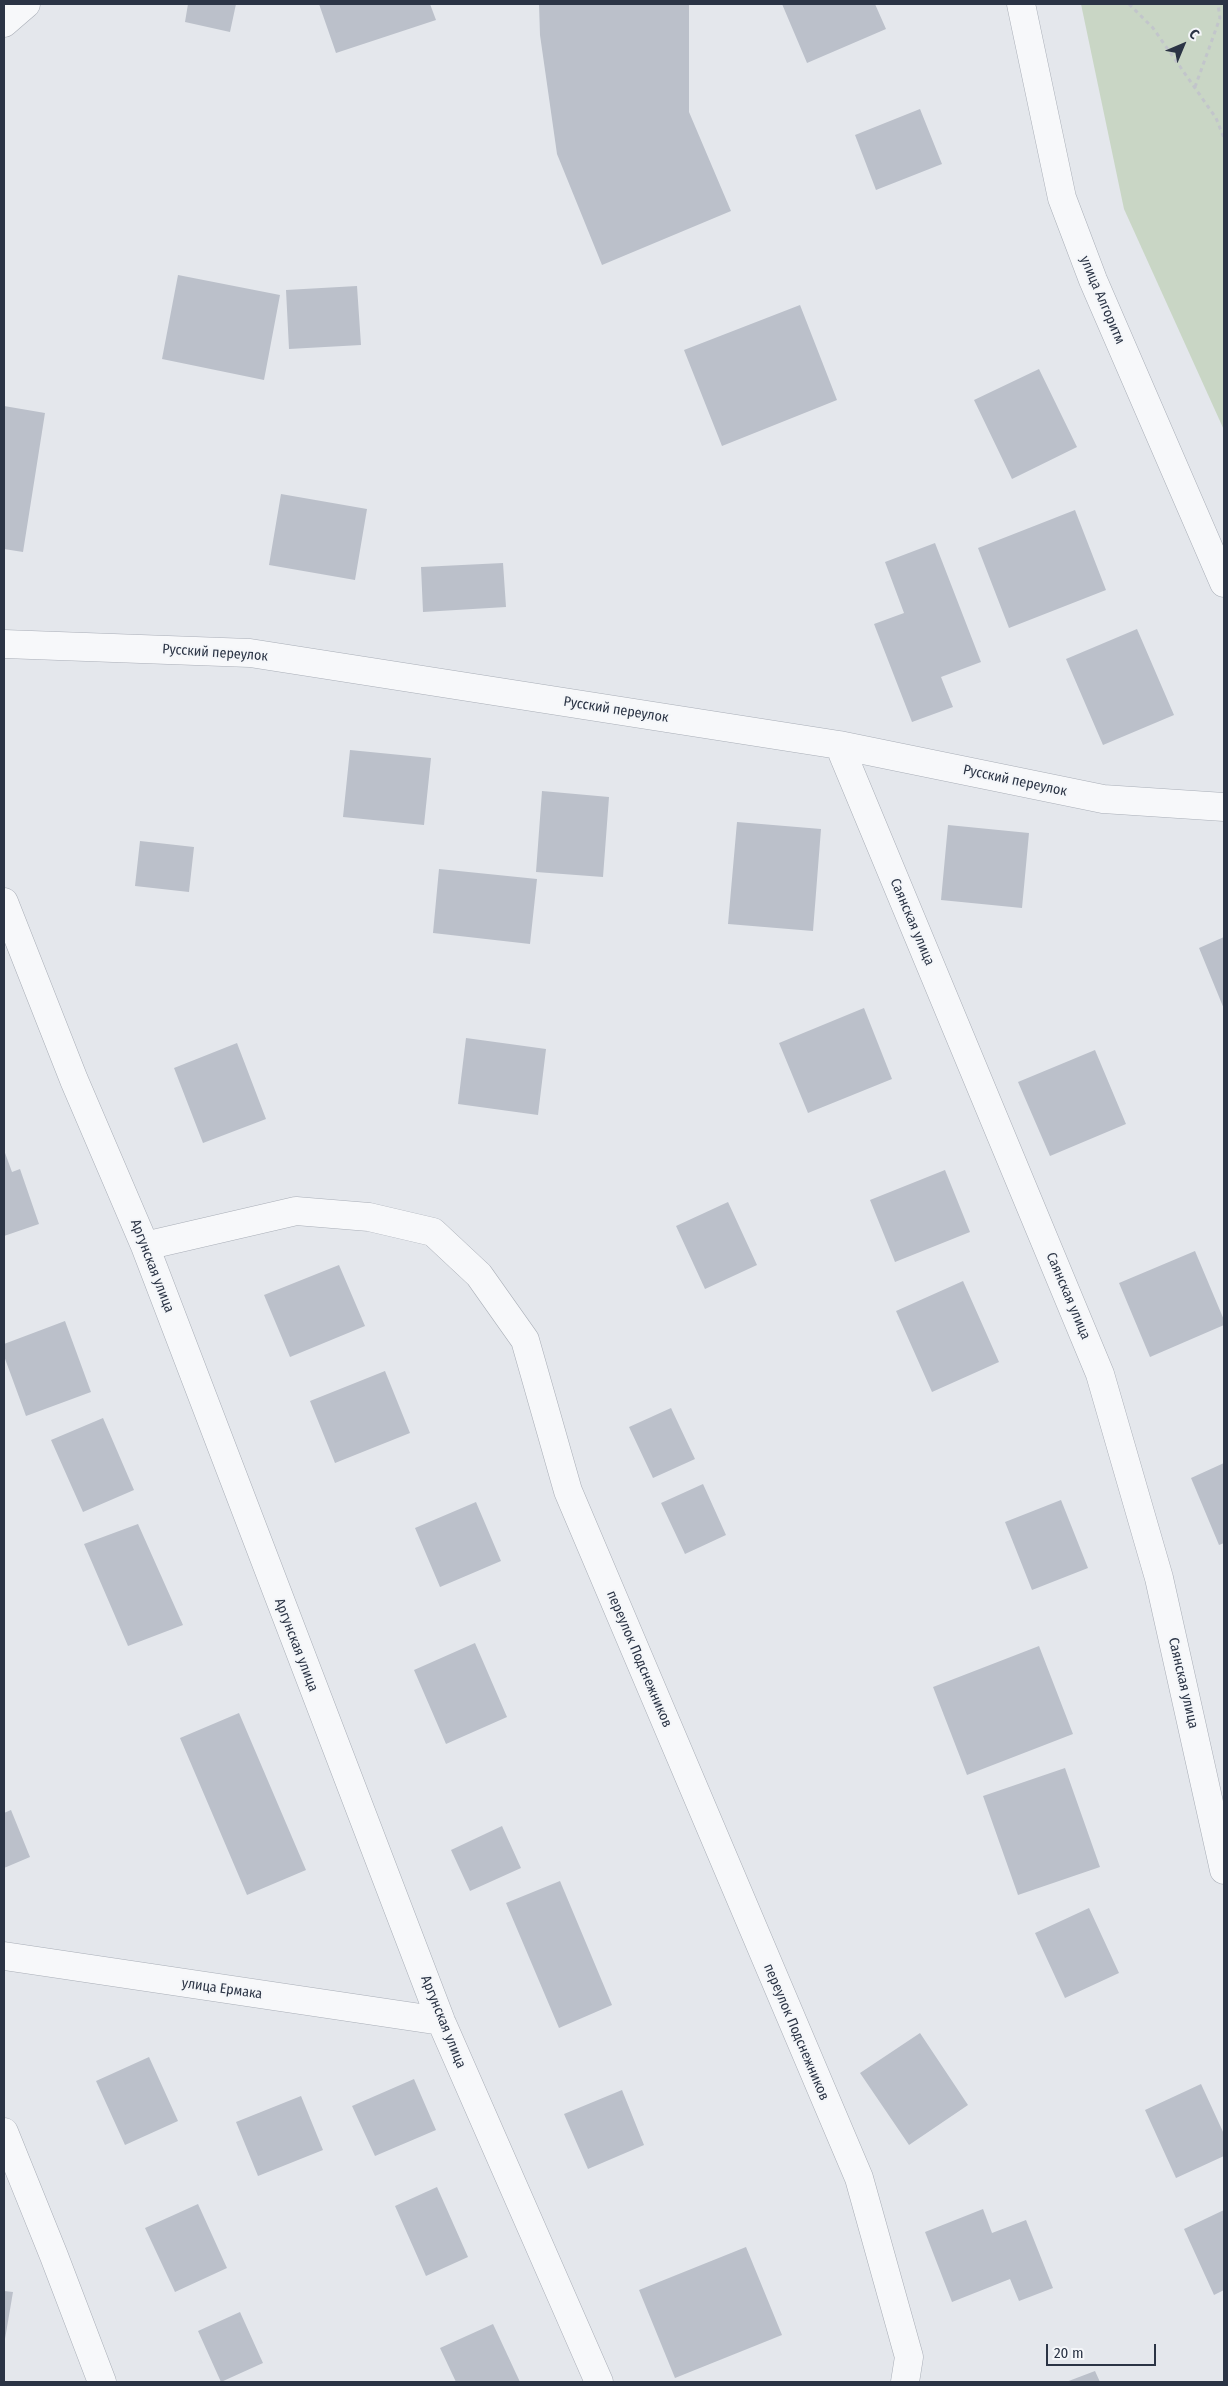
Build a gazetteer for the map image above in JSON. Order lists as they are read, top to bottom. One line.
{"streets":{"street":["улица Алгоритм","Русский переулок","Саянская улица","Аргунская улица","переулок Подснежников","улица Ермака"]},"crossings":[["Русский переулок","Саянская улица"],["Аргунская улица","переулок Подснежников"],["Аргунская улица","улица Ермака"]],"scale_bar":"20 m","north":"top right"}
